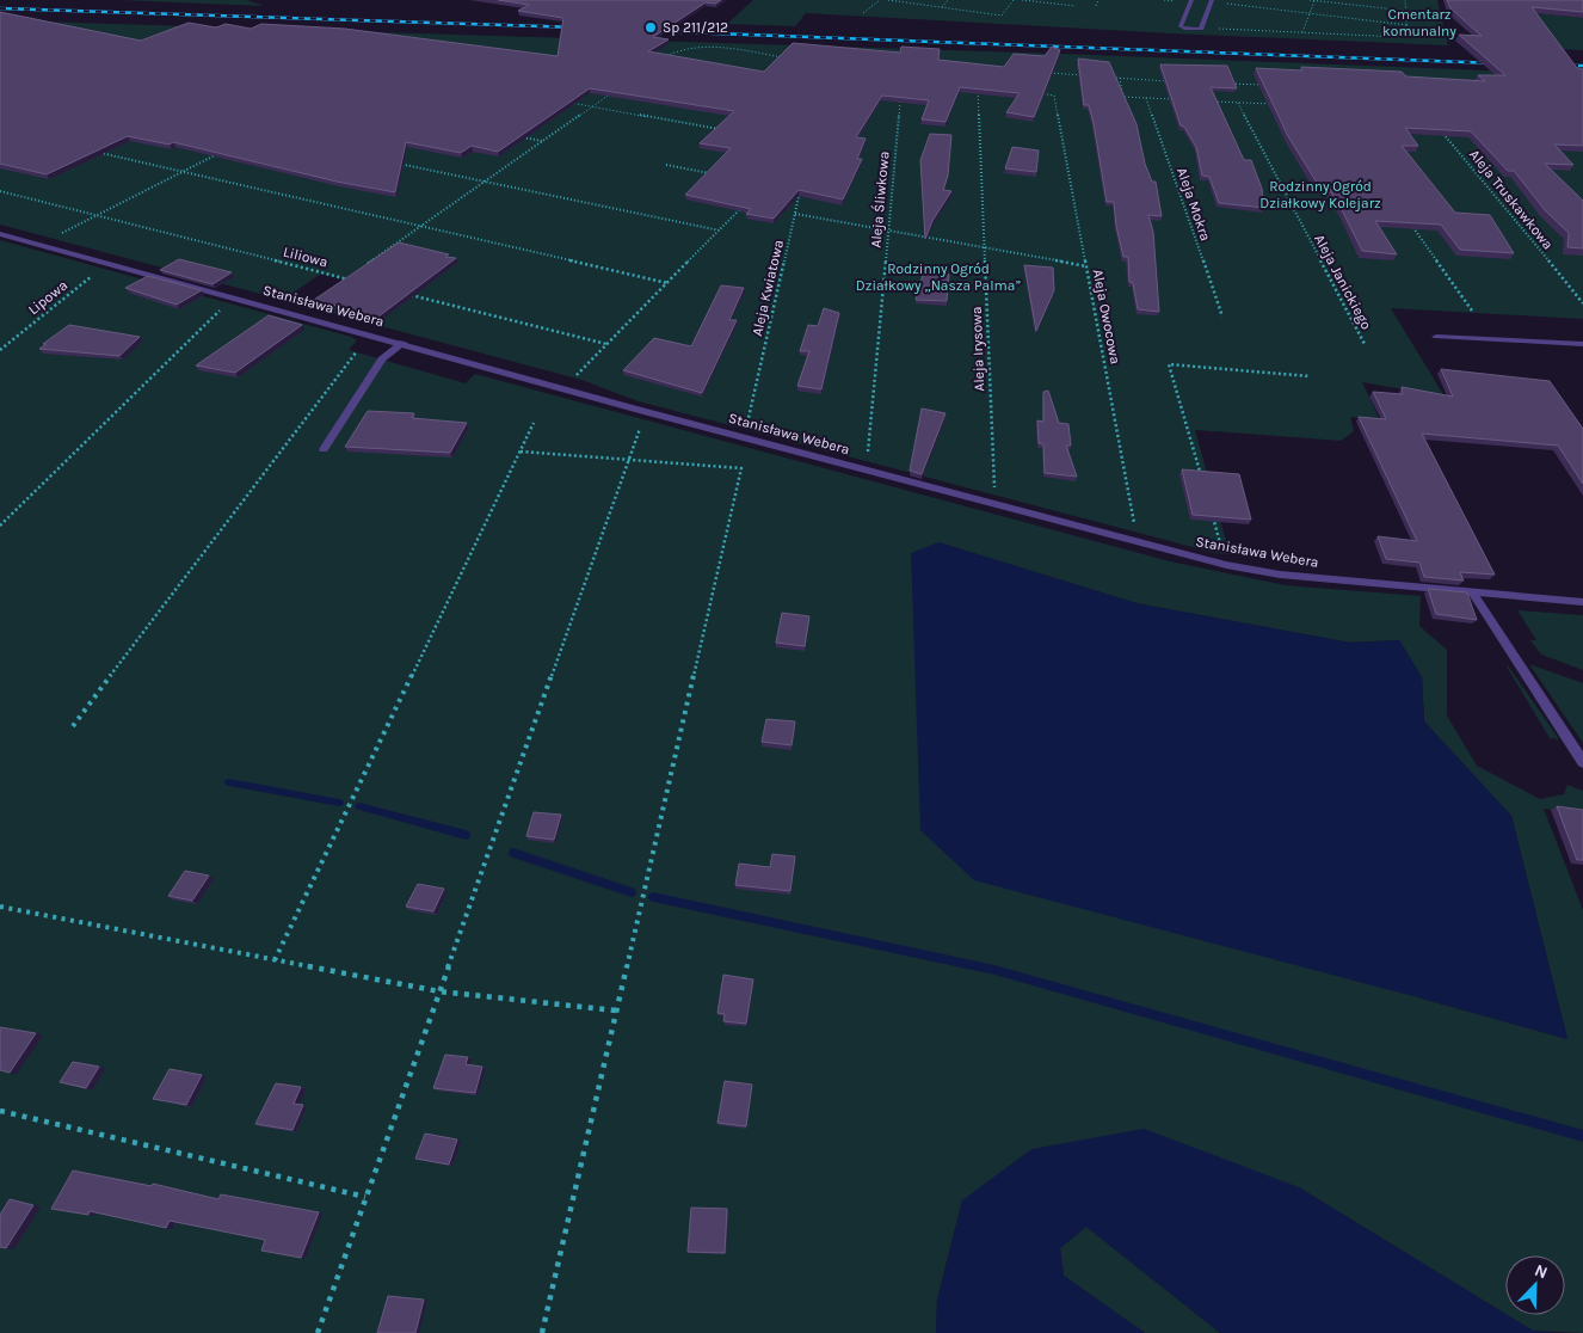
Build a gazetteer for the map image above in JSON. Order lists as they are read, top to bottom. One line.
{"streets":{"street":["Stanisława Webera"],"path":["Aleja Śliwkowa","Aleja Truskawkowa","Aleja Mokra","Liliowa","Aleja Janickiego","Aleja Kwiatowa","Lipowa","Aleja Owocowa","Aleja Irysowa"]},"crossings":[["Aleja Śliwkowa","Stanisława Webera"],["Aleja Kwiatowa","Stanisława Webera"],["Lipowa","Stanisława Webera"],["Stanisława Webera","Aleja Owocowa"],["Stanisława Webera","Aleja Irysowa"]],"parks":["Cmentarz komunalny","Rodzinny Ogród Działkowy Kolejarz","Rodzinny Ogród Działkowy „Nasza Palma”"],"places":["Sp 211/212"],"north":"top right"}
